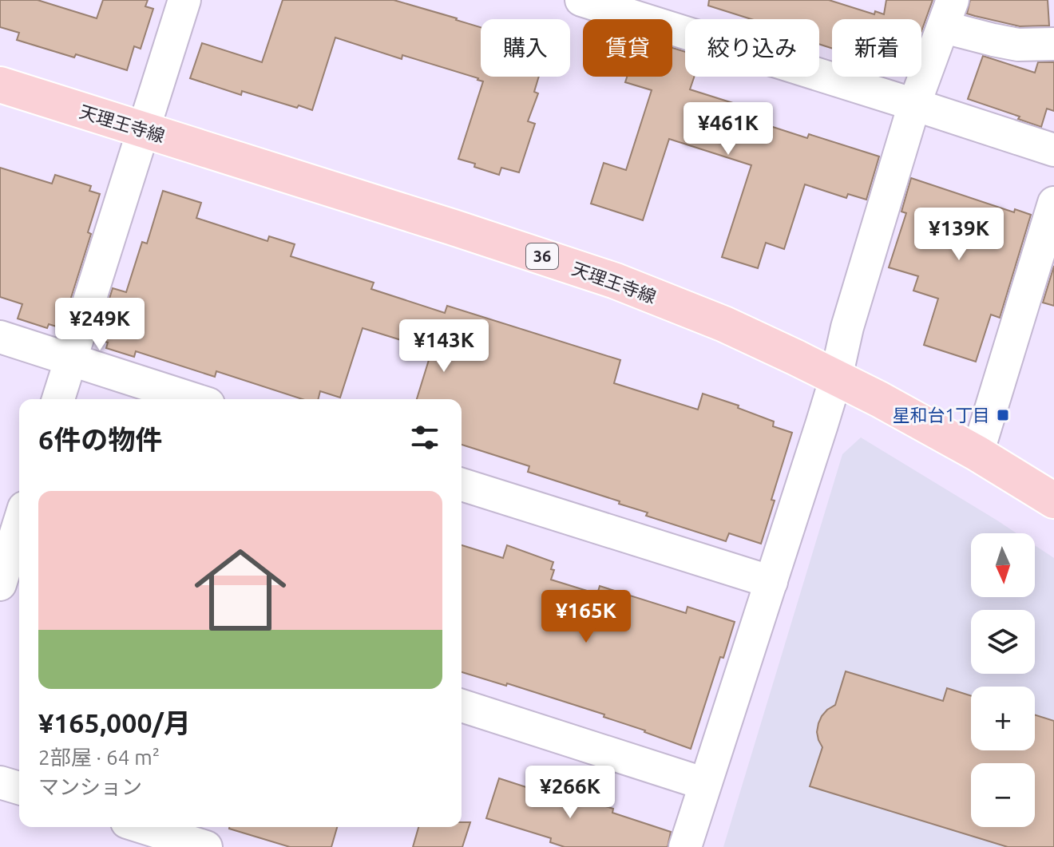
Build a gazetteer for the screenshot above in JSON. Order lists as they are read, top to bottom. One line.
{"streets":{"main road":["天理王寺線","36"]},"places":{"transit":["星和台1丁目"]},"north":"bottom","page":{"chip":["購入","賃貸","絞り込み","新着"],"price":["¥461K","¥139K","¥249K","¥143K","¥165K","¥266K"],"heading":"6件の物件","list":[{"name":"¥165,000/月","note":"2部屋 · 64 m² · マンション"}],"map_buttons":["+","−"]}}
